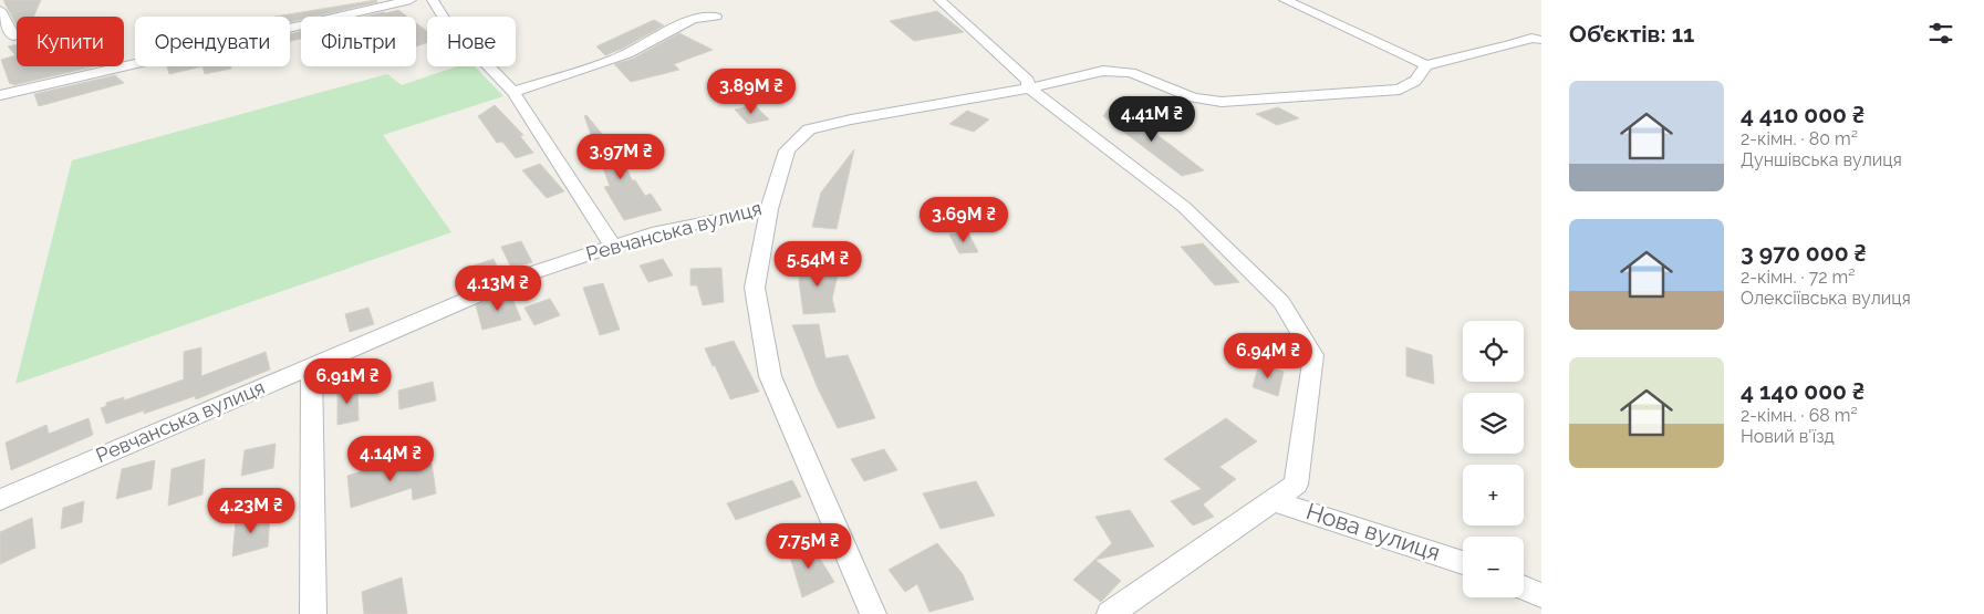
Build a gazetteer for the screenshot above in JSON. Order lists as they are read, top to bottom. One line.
{"streets":{"street":["Ревчанська вулиця","Нова вулиця"]},"page":{"heading":"Об’єктів: 11","chip":["Купити","Орендувати","Фільтри","Нове"],"list":[{"name":"4 410 000 ₴","note":"2-кімн. · 80 m² · Дуншівська вулиця"},{"name":"3 970 000 ₴","note":"2-кімн. · 72 m² · Олексіївська вулиця"},{"name":"4 140 000 ₴","note":"2-кімн. · 68 m² · Новий в'їзд"}],"price":["3.89M ₴","4.41M ₴","3.97M ₴","3.69M ₴","5.54M ₴","4.13M ₴","6.94M ₴","6.91M ₴","4.14M ₴","4.23M ₴","7.75M ₴"],"map_buttons":["+","−"]}}
